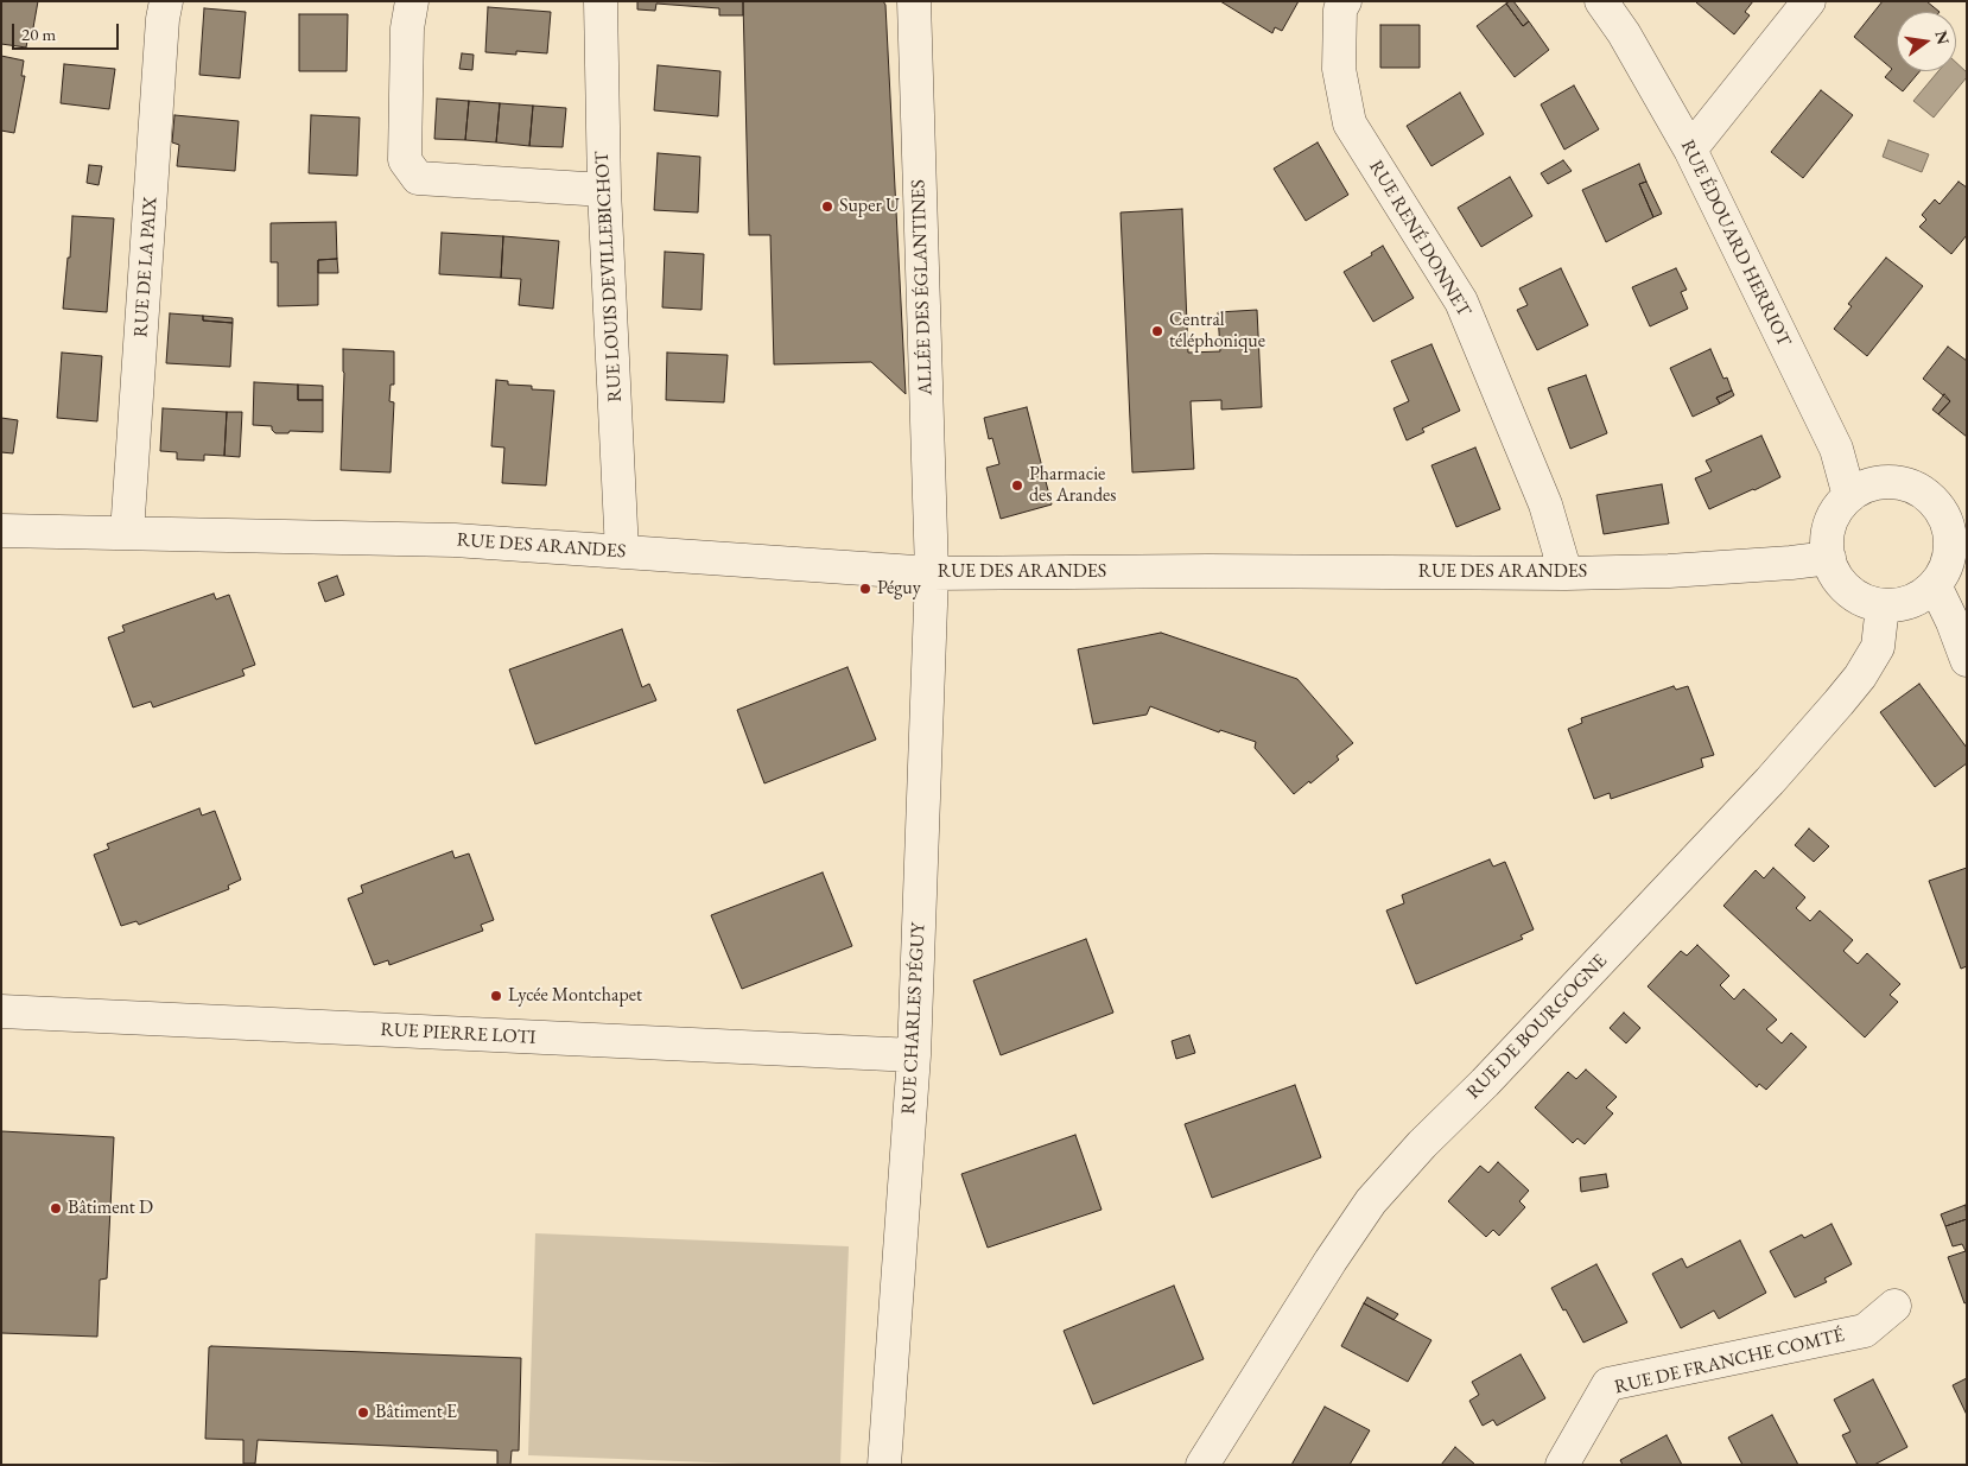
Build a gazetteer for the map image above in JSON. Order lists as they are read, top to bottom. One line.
{"streets":{"street":["RUE RENÉ DONNET","RUE ÉDOUARD HERRIOT","RUE DE LA PAIX","RUE LOUIS DEVILLEBICHOT","ALLÉE DES ÉGLANTINES","RUE DES ARANDES","RUE CHARLES PÉGUY","RUE DE BOURGOGNE","RUE PIERRE LOTI","RUE DE FRANCHE COMTÉ"]},"crossings":[["RUE RENÉ DONNET","RUE DES ARANDES"],["RUE ÉDOUARD HERRIOT","RUE DES ARANDES"],["RUE ÉDOUARD HERRIOT","RUE DE BOURGOGNE"],["RUE DE LA PAIX","RUE DES ARANDES"],["RUE LOUIS DEVILLEBICHOT","RUE DES ARANDES"],["ALLÉE DES ÉGLANTINES","RUE DES ARANDES"],["ALLÉE DES ÉGLANTINES","RUE CHARLES PÉGUY"],["RUE DES ARANDES","RUE CHARLES PÉGUY"],["RUE DES ARANDES","RUE DE BOURGOGNE"],["RUE CHARLES PÉGUY","RUE PIERRE LOTI"]],"places":["Super U","Central téléphonique","Pharmacie des Arandes","Péguy","Lycée Montchapet","Bâtiment D","Bâtiment E"],"scale_bar":"20 m","north":"right"}
